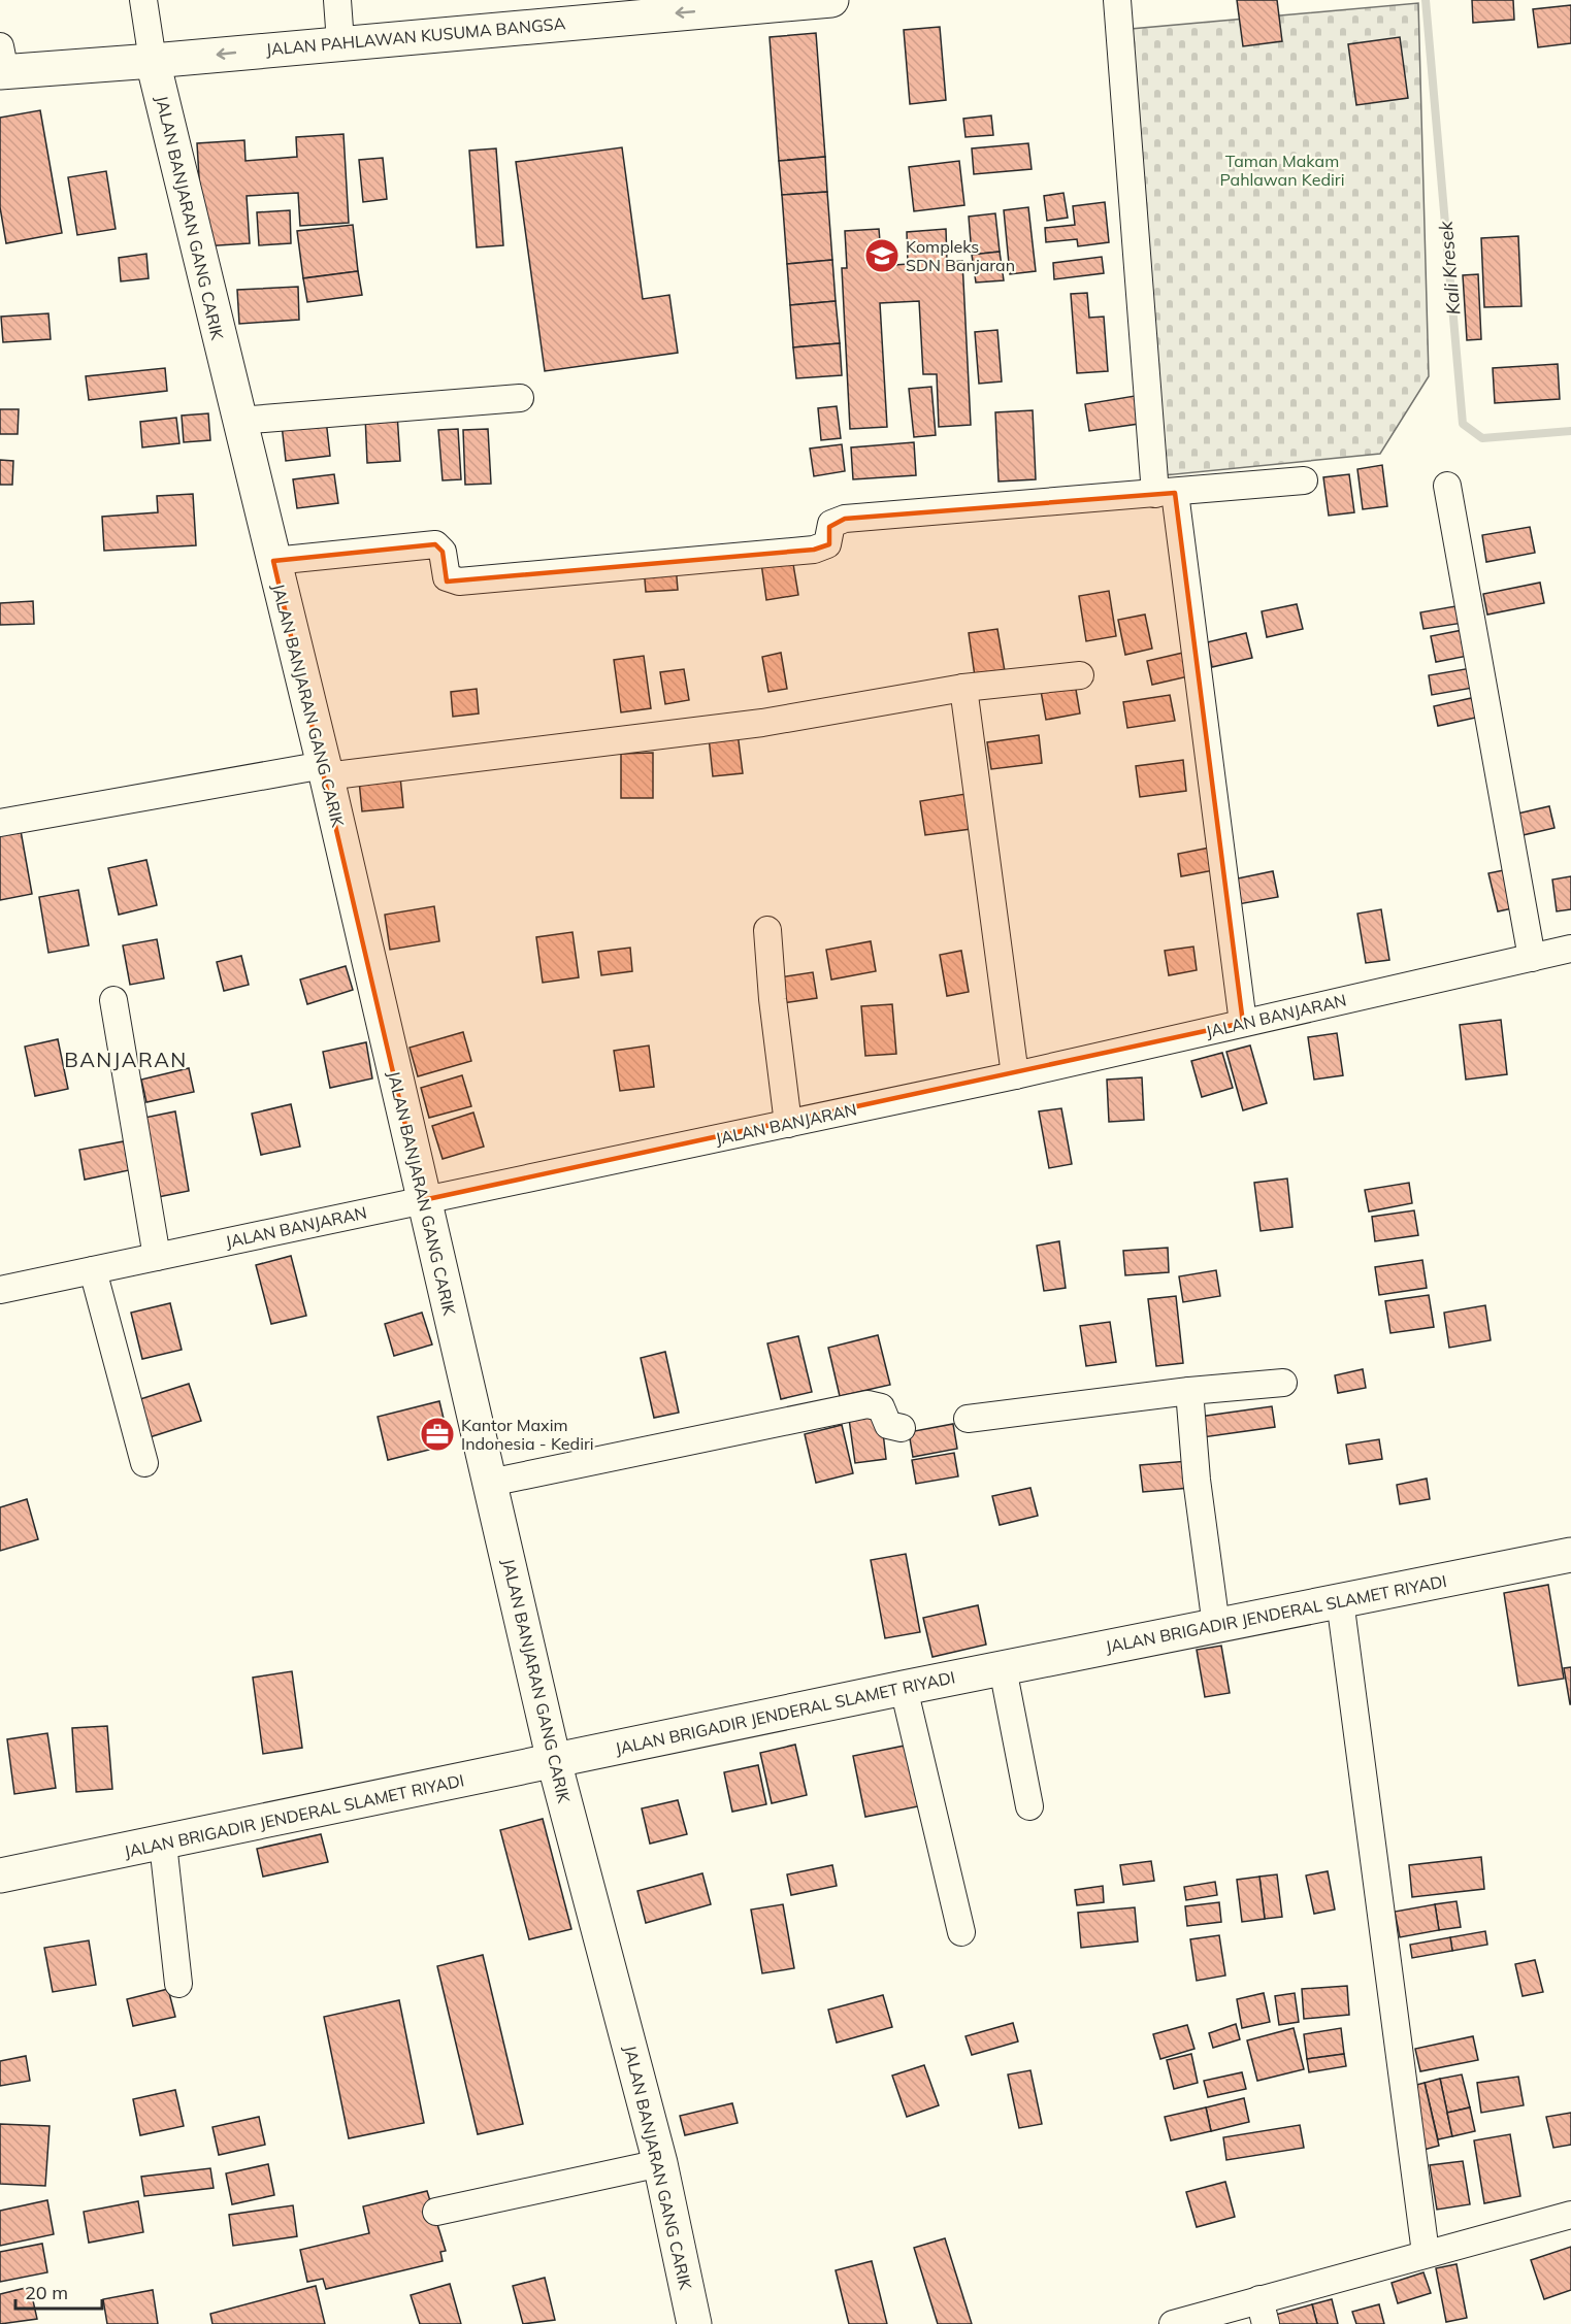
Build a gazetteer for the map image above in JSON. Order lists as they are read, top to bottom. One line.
{"streets":{"street":["JALAN PAHLAWAN KUSUMA BANGSA","JALAN BANJARAN GANG CARIK","JALAN BANJARAN","JALAN BRIGADIR JENDERAL SLAMET RIYADI"]},"crossings":[["JALAN PAHLAWAN KUSUMA BANGSA","JALAN BANJARAN GANG CARIK"],["JALAN BANJARAN GANG CARIK","JALAN BANJARAN"],["JALAN BANJARAN GANG CARIK","JALAN BRIGADIR JENDERAL SLAMET RIYADI"]],"one_way":["JALAN PAHLAWAN KUSUMA BANGSA"],"districts":["BANJARAN"],"water":["Kali Kresek"],"parks":["Taman Makam Pahlawan Kediri"],"places":{"school or university":["Kompleks SDN Banjaran"],"office":["Kantor Maxim Indonesia - Kediri"]},"scale_bar":"20 m"}
